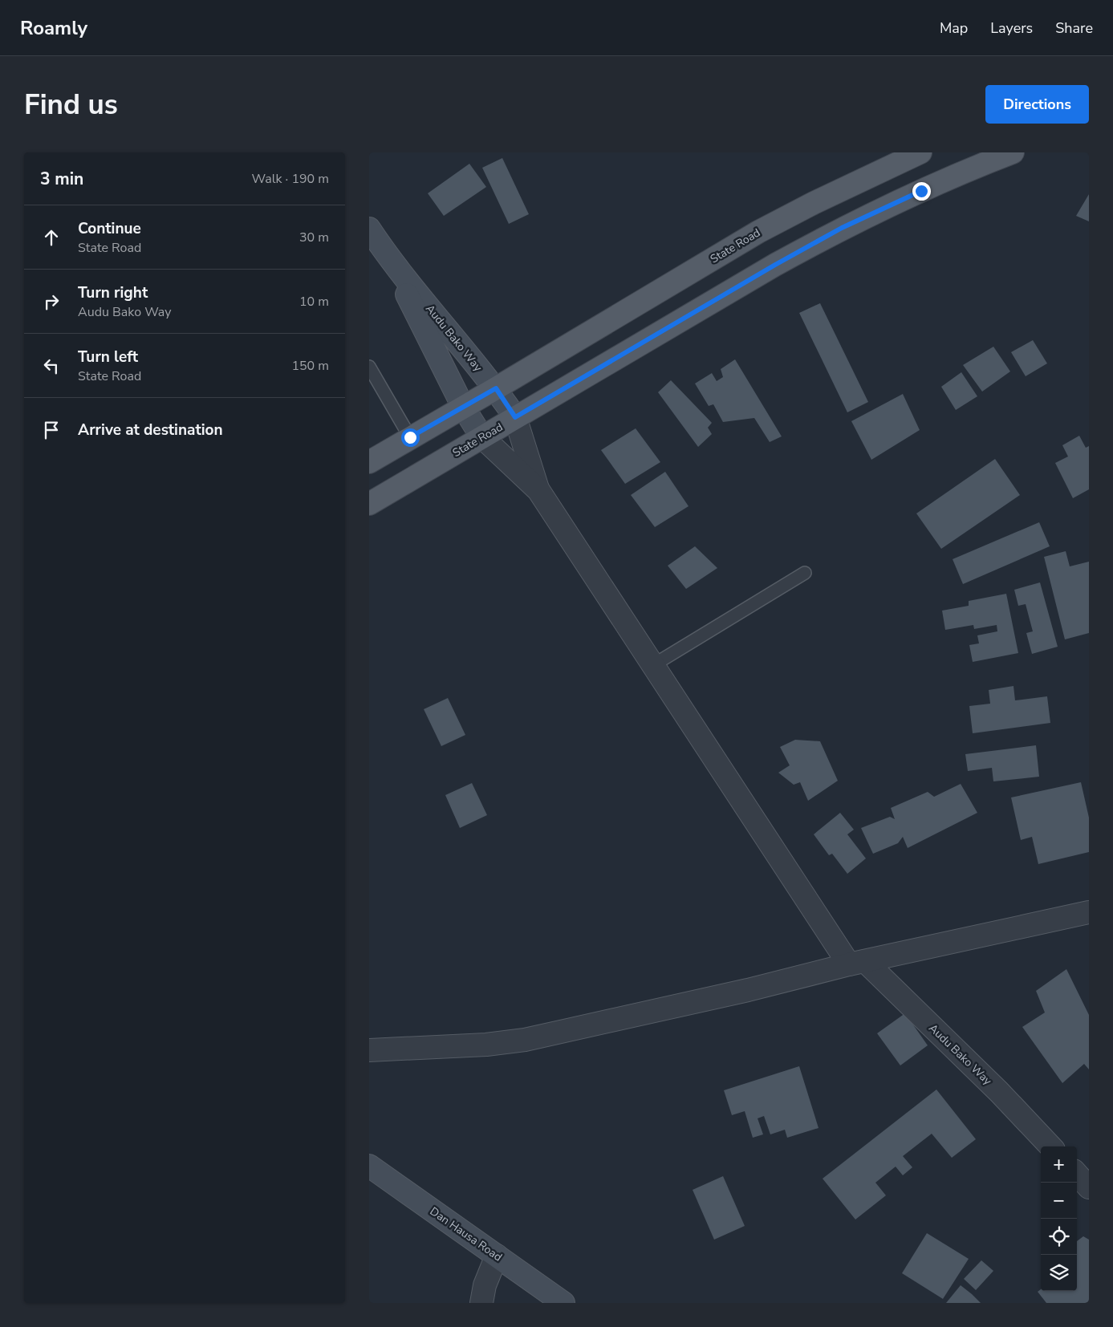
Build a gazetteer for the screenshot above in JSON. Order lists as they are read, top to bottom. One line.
{"streets":{"main road":["State Road","Audu Bako Way","Dan Hausa Road"]},"crossings":[["State Road","Audu Bako Way"]],"page":{"header":"Roamly","nav":["Map","Layers","Share"],"buttons":"Directions","title":"Find us","heading":["3 min","Walk · 190 m"],"list":[["Continue","State Road","30 m"],["Turn right","Audu Bako Way","10 m"],["Turn left","State Road","150 m"],"Arrive at destination"],"map_buttons":["+","−"]}}
